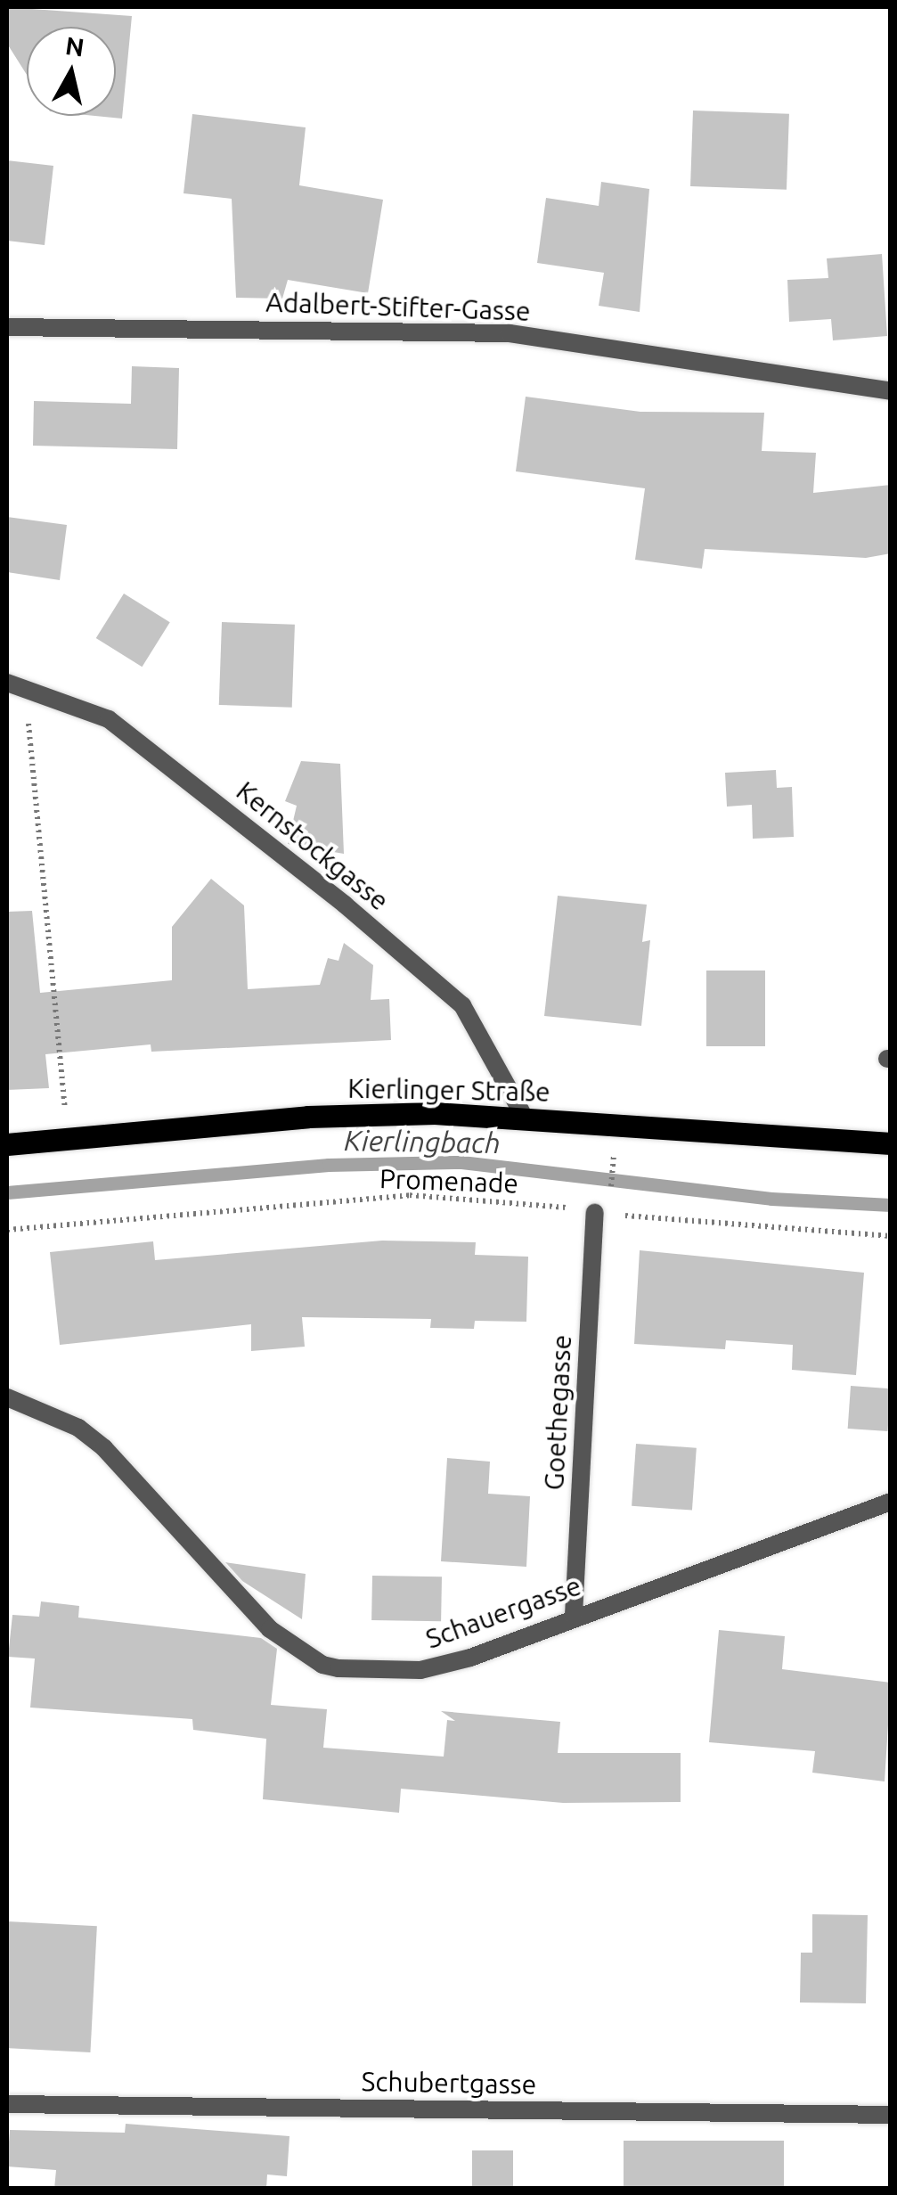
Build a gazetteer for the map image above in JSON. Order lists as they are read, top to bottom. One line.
{"streets":{"main road":["Kierlinger Straße"],"street":["Adalbert-Stifter-Gasse","Kernstockgasse","Goethegasse","Schauergasse","Schubertgasse"],"path":["Promenade"]},"crossings":[["Kernstockgasse","Kierlinger Straße"],["Promenade","Goethegasse"],["Goethegasse","Schauergasse"]],"water":["Kierlingbach"],"north":"top"}
